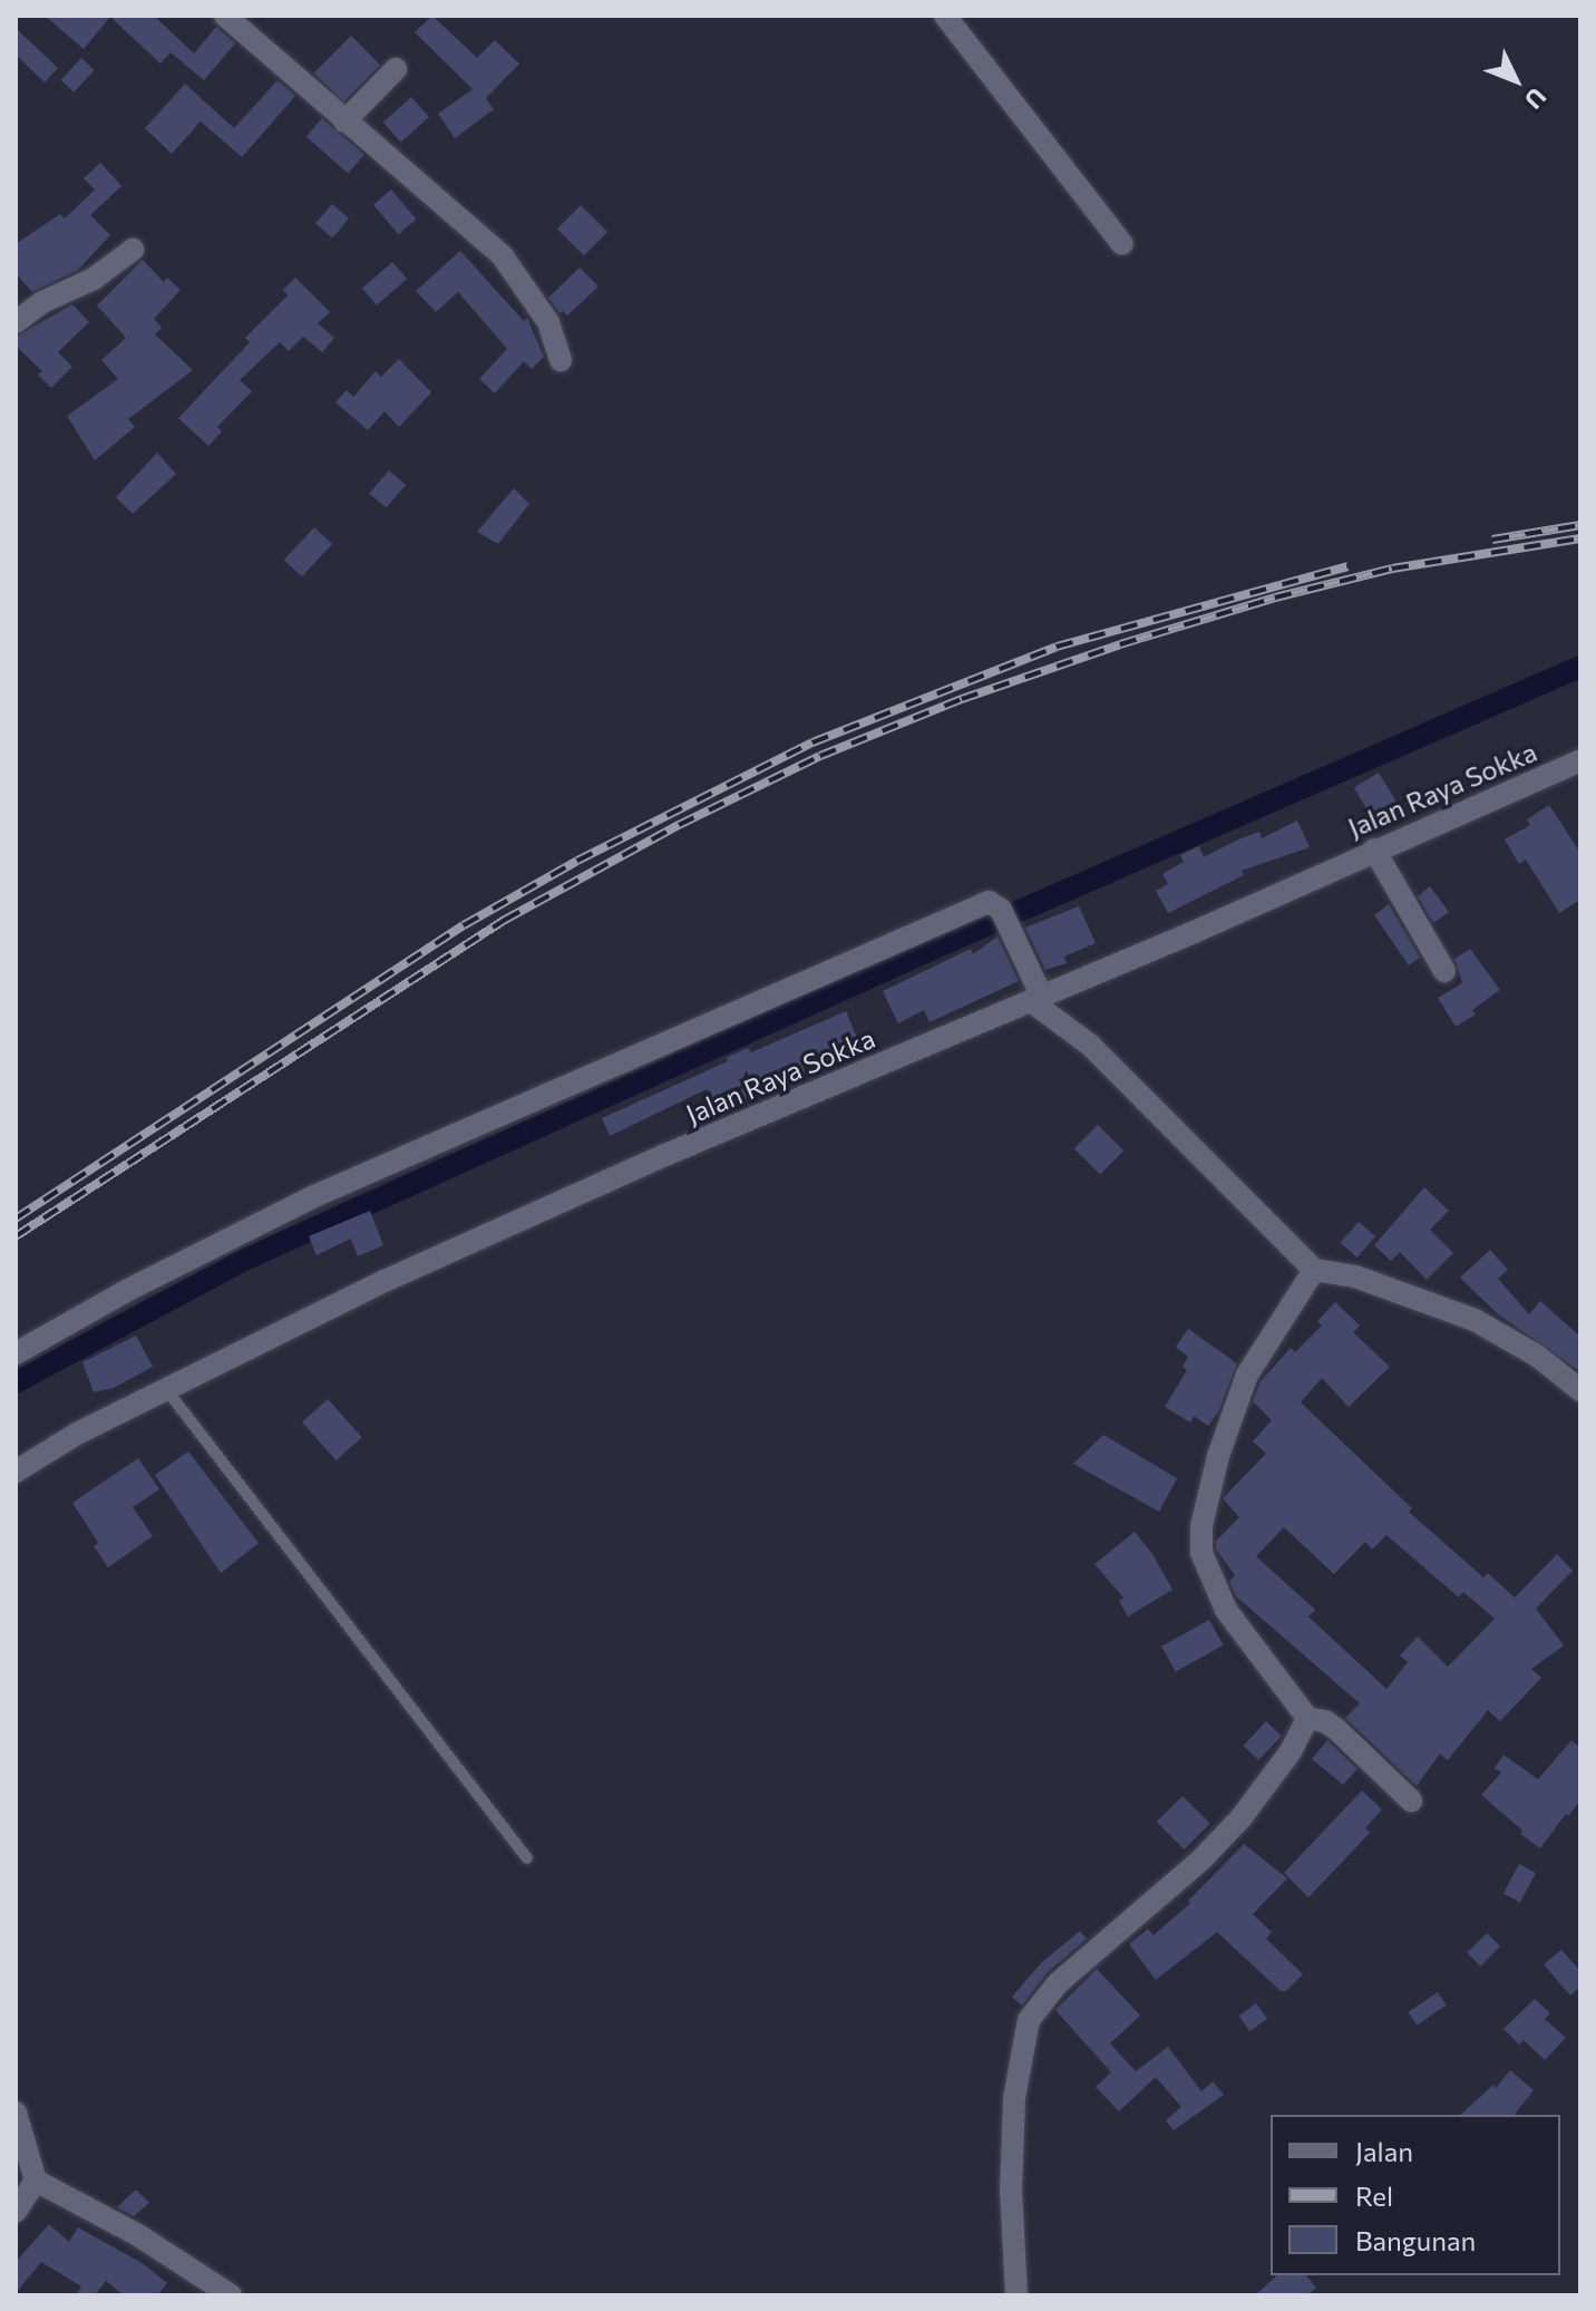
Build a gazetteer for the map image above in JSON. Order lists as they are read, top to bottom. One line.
{"streets":{"street":["Jalan Raya Sokka"]},"legend":["Jalan","Rel","Bangunan"],"north":"bottom right"}
